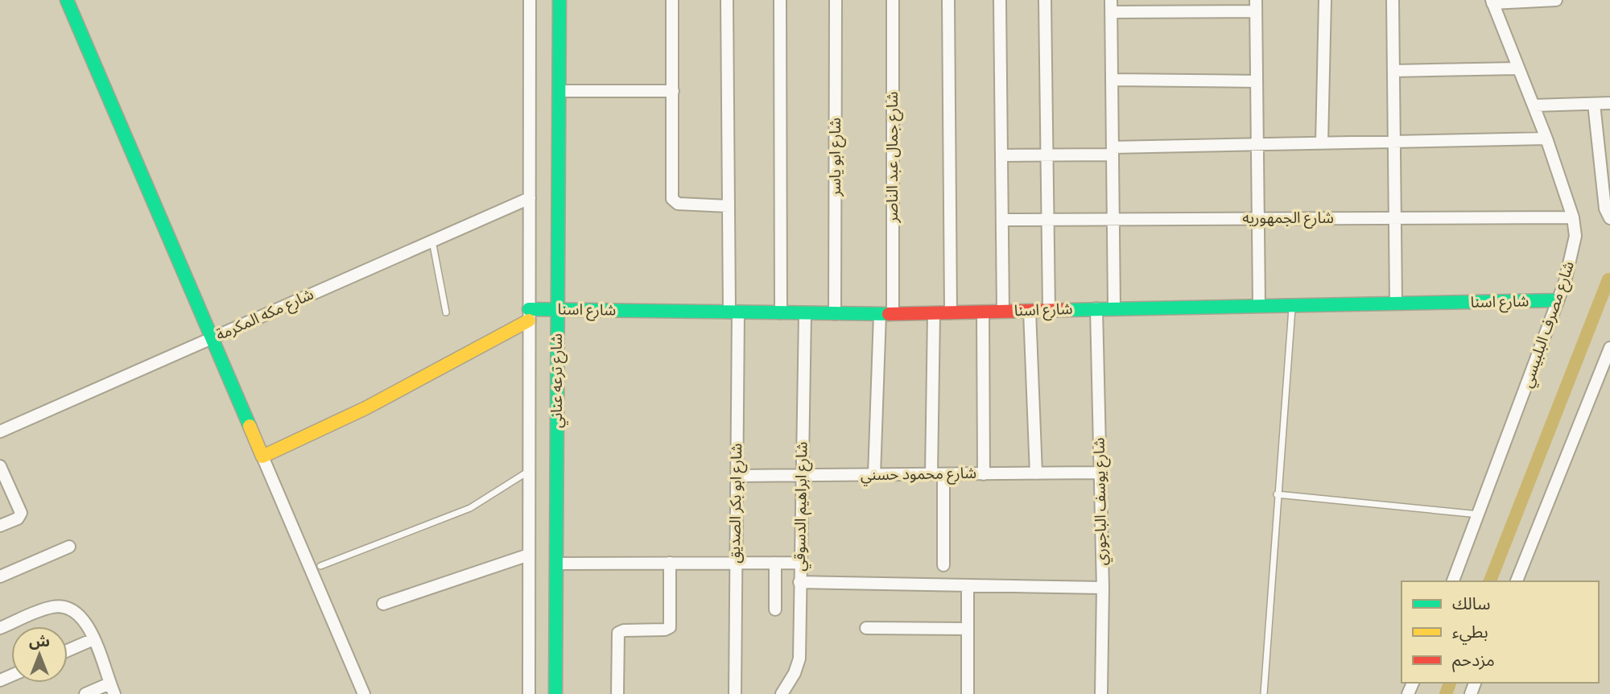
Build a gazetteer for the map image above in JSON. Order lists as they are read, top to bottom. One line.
{"streets":{"street":["شارع ابو ياسر","شارع جمال عبد الناصر","شارع الجمهوريه","شارع اسنا","شارع مكه المكرمة","شارع مصرف البلبيسي","شارع ترعه عناني","شارع محمود حسني","شارع يوسف الباجوري","شارع ابو بكر الصديق","شارع ابراهيم الدسوقي"]},"crossings":[["شارع ابو ياسر","شارع اسنا"],["شارع جمال عبد الناصر","شارع اسنا"],["شارع جمال عبد الناصر","شارع محمود حسني"],["شارع الجمهوريه","شارع مصرف البلبيسي"],["شارع اسنا","شارع مصرف البلبيسي"],["شارع اسنا","شارع ترعه عناني"],["شارع اسنا","شارع يوسف الباجوري"],["شارع اسنا","شارع ابو بكر الصديق"],["شارع اسنا","شارع ابراهيم الدسوقي"],["شارع مكه المكرمة","شارع ترعه عناني"],["شارع محمود حسني","شارع يوسف الباجوري"],["شارع محمود حسني","شارع ابو بكر الصديق"],["شارع محمود حسني","شارع ابراهيم الدسوقي"]],"legend":["سالك","بطيء","مزدحم"],"north":"top"}
